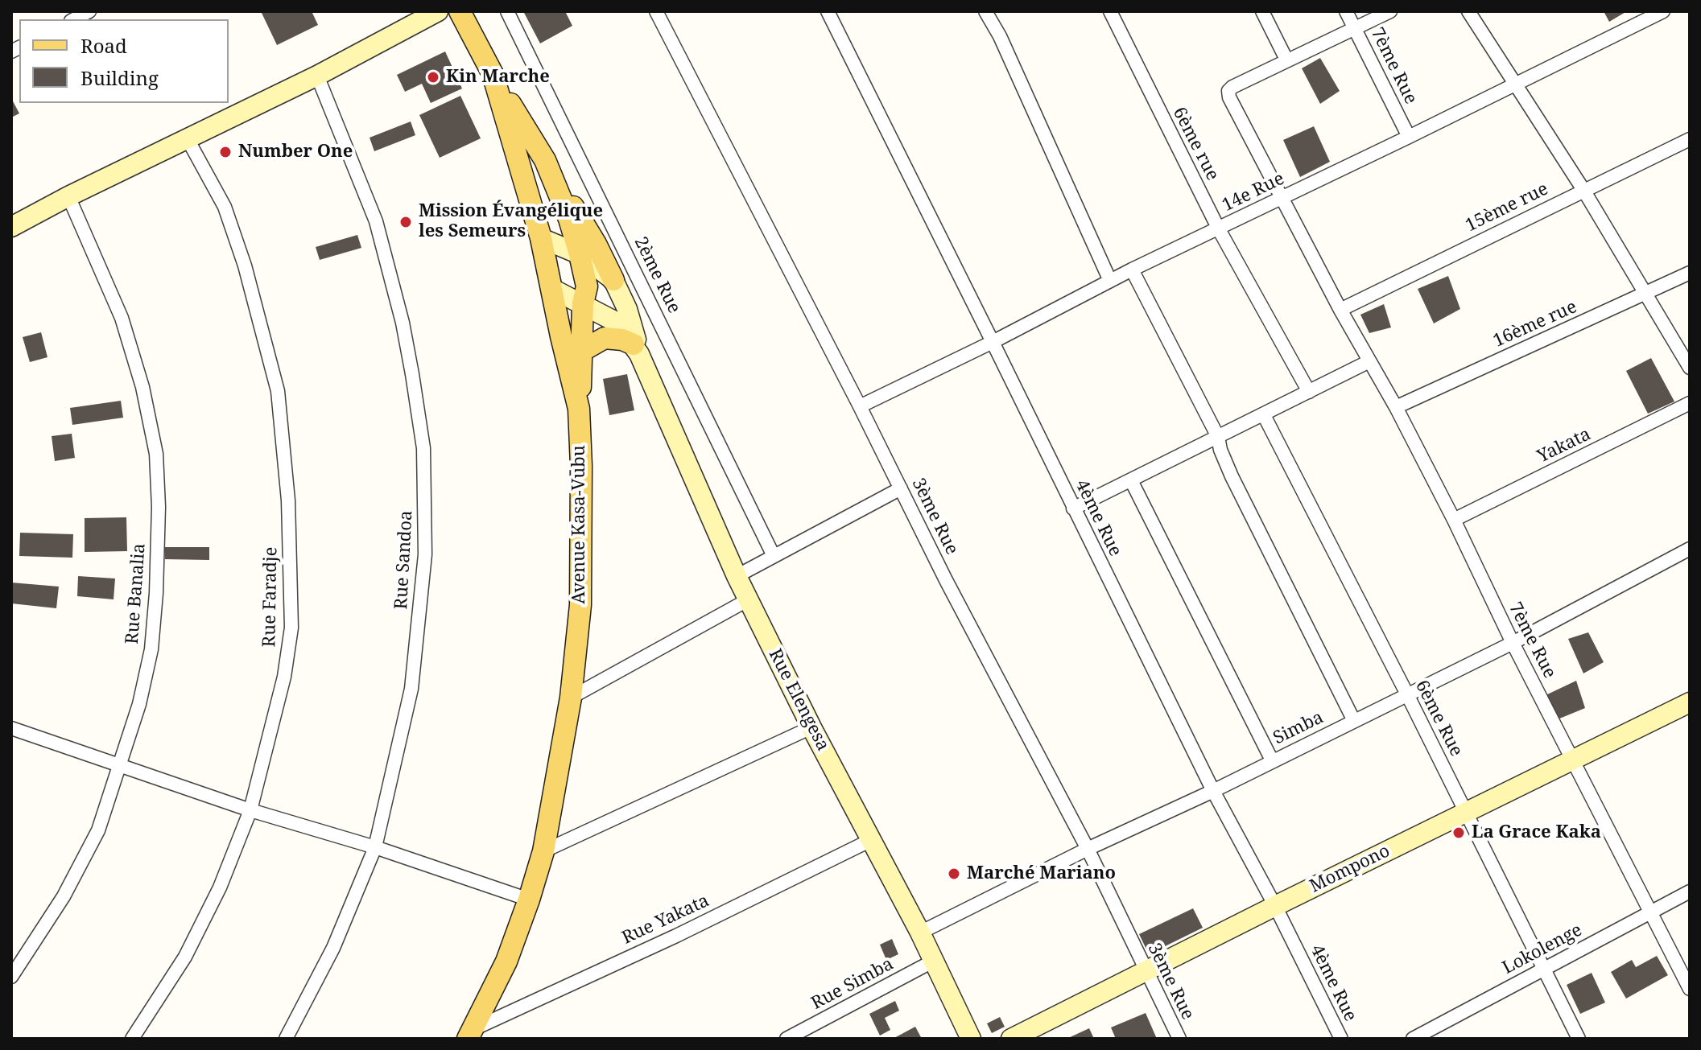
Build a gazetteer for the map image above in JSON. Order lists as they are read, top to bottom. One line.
{"streets":{"main road":["Avenue Kasa-Vubu"],"street":["7ème Rue","6ème rue","14e Rue","15ème rue","2ème Rue","16ème rue","Yakata","3ème Rue","4ème Rue","Rue Sandoa","Rue Banalia","Rue Faradje","Rue Elengesa","6ème Rue","Simba","Mompono","Rue Yakata","Lokolenge","Rue Simba"]},"crossings":[["7ème Rue","14e Rue"],["7ème Rue","15ème rue"],["7ème Rue","16ème rue"],["7ème Rue","Yakata"],["7ème Rue","Simba"],["7ème Rue","Mompono"],["7ème Rue","Lokolenge"],["6ème rue","14e Rue"],["14e Rue","3ème Rue"],["14e Rue","4ème Rue"],["3ème Rue","Simba"],["3ème Rue","Mompono"],["4ème Rue","Simba"],["4ème Rue","Mompono"],["Avenue Kasa-Vubu","Rue Yakata"],["Rue Elengesa","Simba"],["Rue Elengesa","Rue Yakata"],["Rue Elengesa","Rue Simba"],["6ème Rue","Simba"],["6ème Rue","Mompono"],["6ème Rue","Lokolenge"]],"places":["Kin Marche","Number One","Mission Évangélique les Semeurs","La Grace Kaka","Marché Mariano"],"legend":["Road","Building"]}
